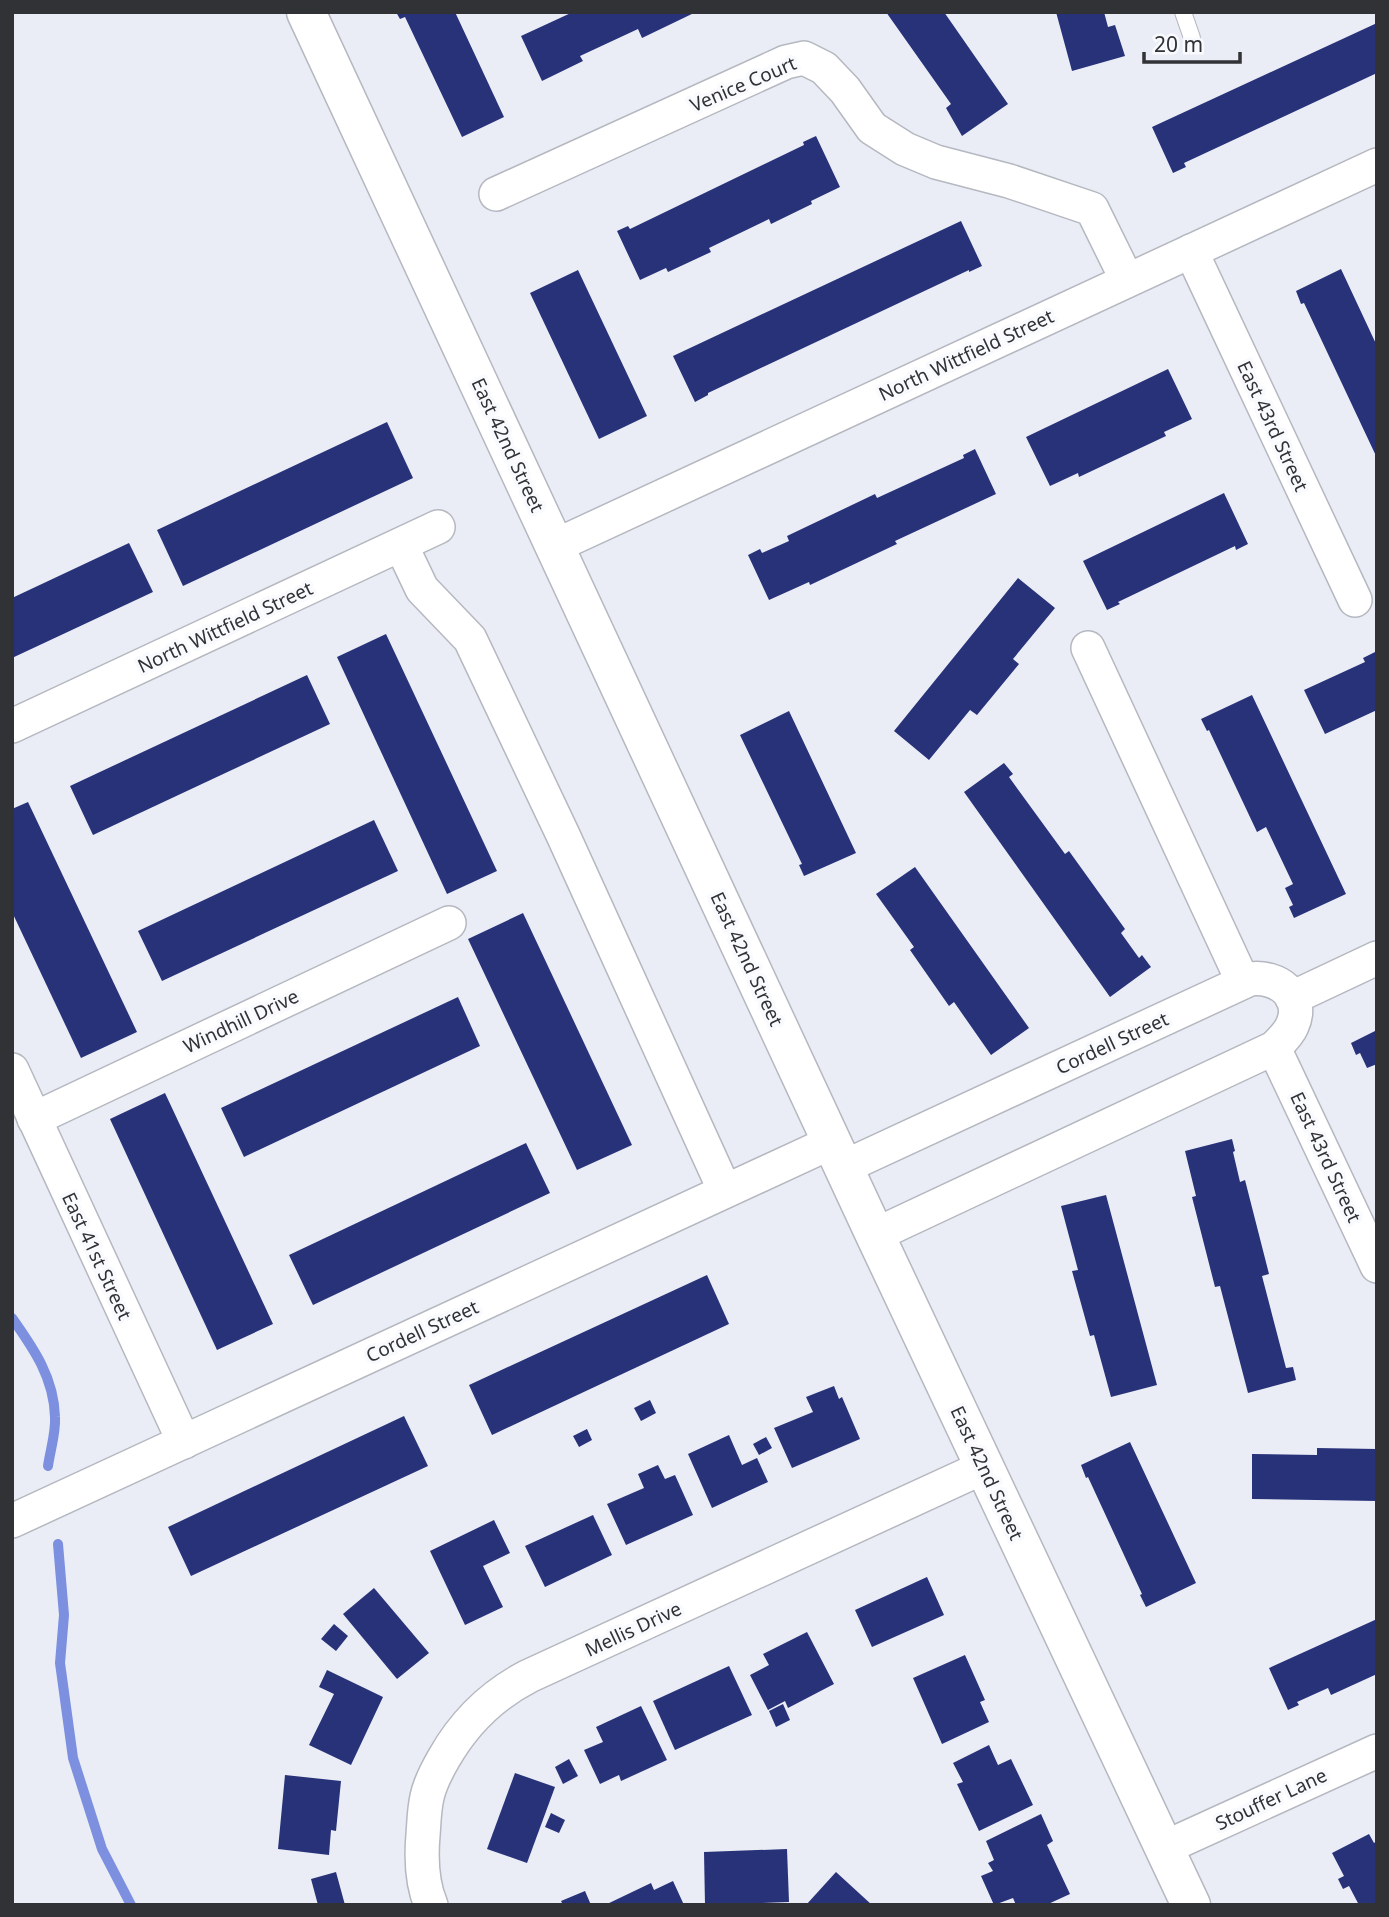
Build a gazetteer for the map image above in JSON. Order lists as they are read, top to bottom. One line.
{"streets":{"street":["Venice Court","North Wittfield Street","East 43rd Street","East 42nd Street","Windhill Drive","Cordell Street","East 41st Street","Mellis Drive","Stouffer Lane"]},"crossings":[["Venice Court","North Wittfield Street"],["North Wittfield Street","East 43rd Street"],["North Wittfield Street","East 42nd Street"],["East 42nd Street","Cordell Street"],["East 42nd Street","Mellis Drive"],["East 42nd Street","Stouffer Lane"],["Windhill Drive","East 41st Street"],["Cordell Street","East 41st Street"]],"scale_bar":"20 m"}
